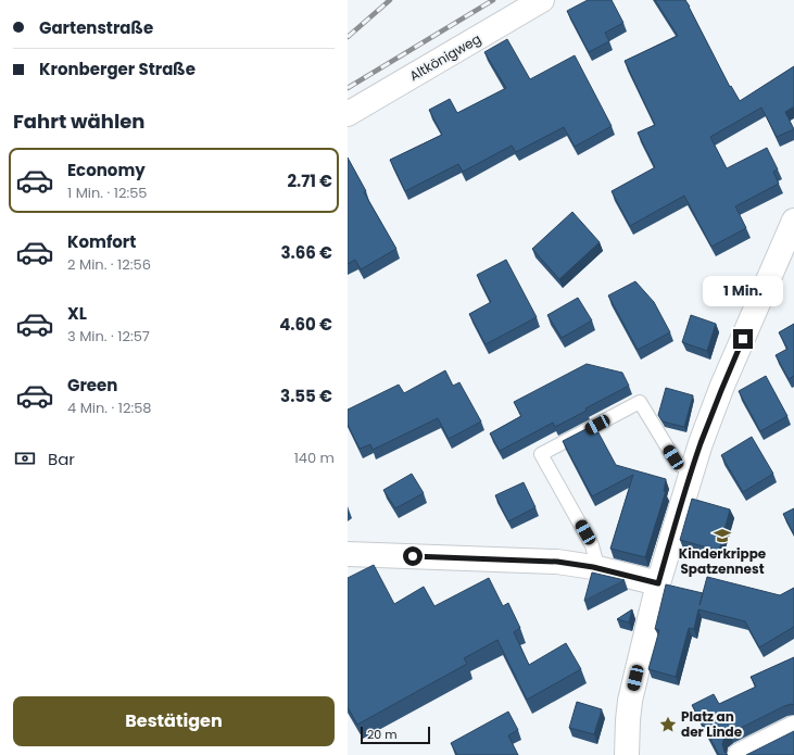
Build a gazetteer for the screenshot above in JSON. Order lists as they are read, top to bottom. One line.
{"streets":{"street":["Altkönigweg"]},"places":{"school or university":["Kinderkrippe Spatzennest"],"place":["Platz an der Linde"]},"scale_bar":"20 m","page":{"banner":["Gartenstraße","Kronberger Straße"],"heading":"Fahrt wählen","list":[{"name":"Economy","note":"1 Min. · 12:55","value":"2.71 €"},{"name":"Komfort","note":"2 Min. · 12:56","value":"3.66 €"},{"name":"XL","note":"3 Min. · 12:57","value":"4.60 €"},{"name":"Green","note":"4 Min. · 12:58","value":"3.55 €"}],"bubble":"1 Min.","pay":["Bar","140 m"],"buttons":"Bestätigen","scale":"20 m"}}
